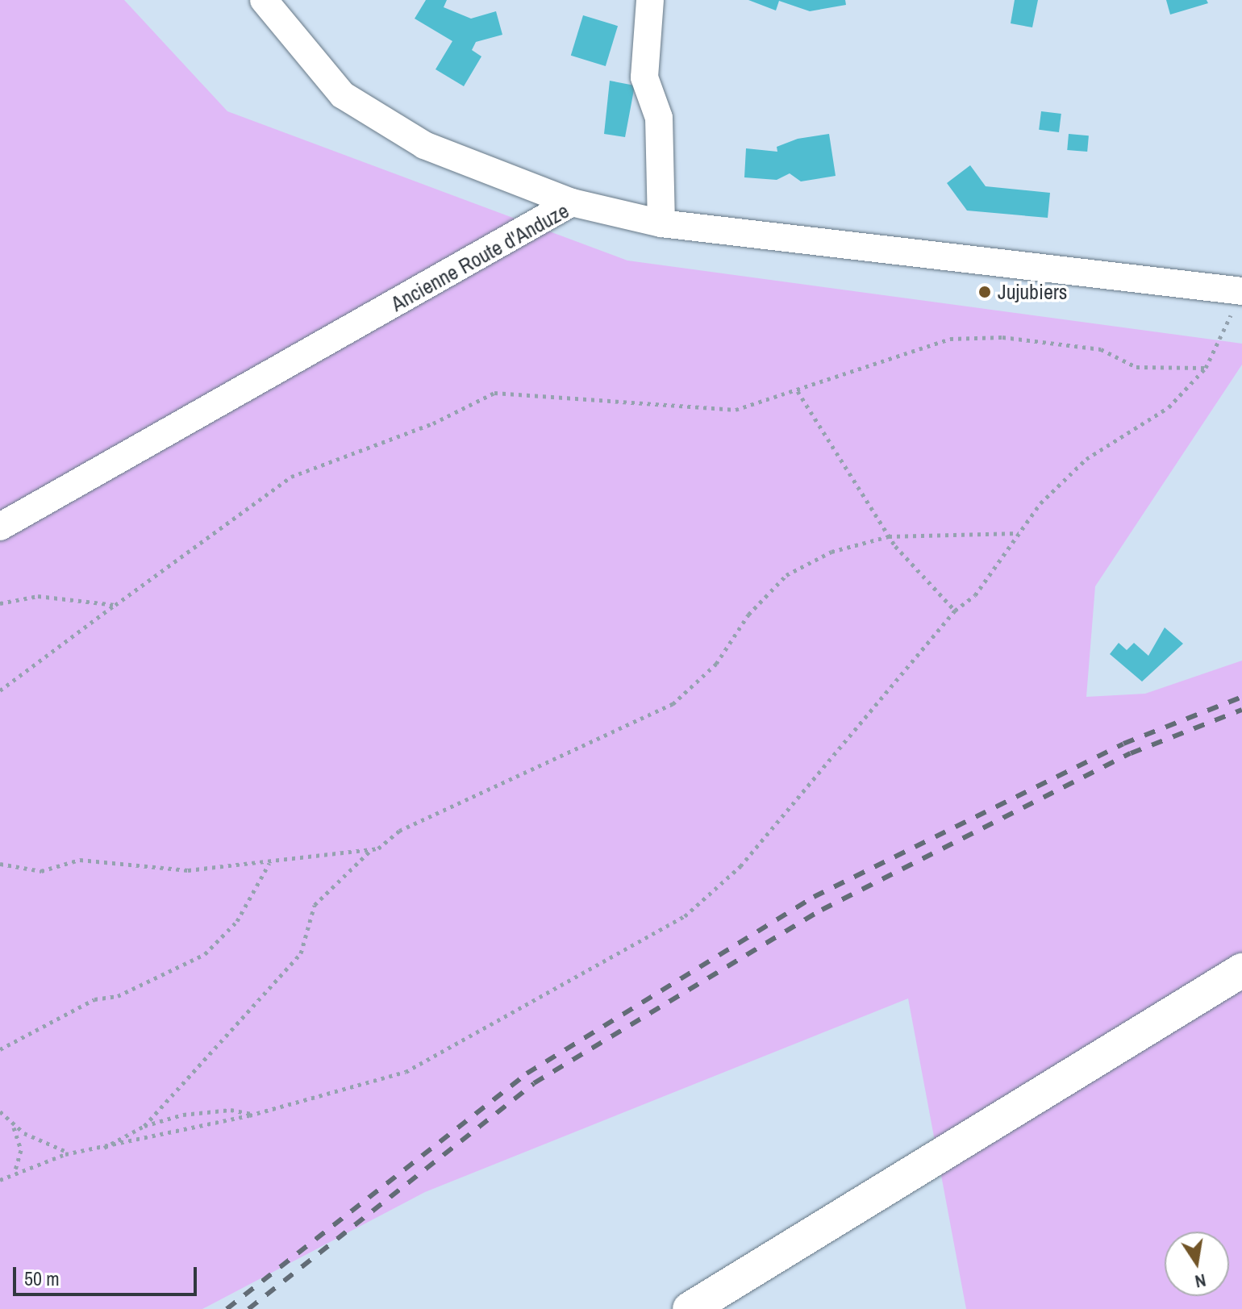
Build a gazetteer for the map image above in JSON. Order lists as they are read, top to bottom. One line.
{"streets":{"street":["Ancienne Route d'Anduze"]},"places":["Jujubiers"],"scale_bar":"50 m","north":"bottom"}
